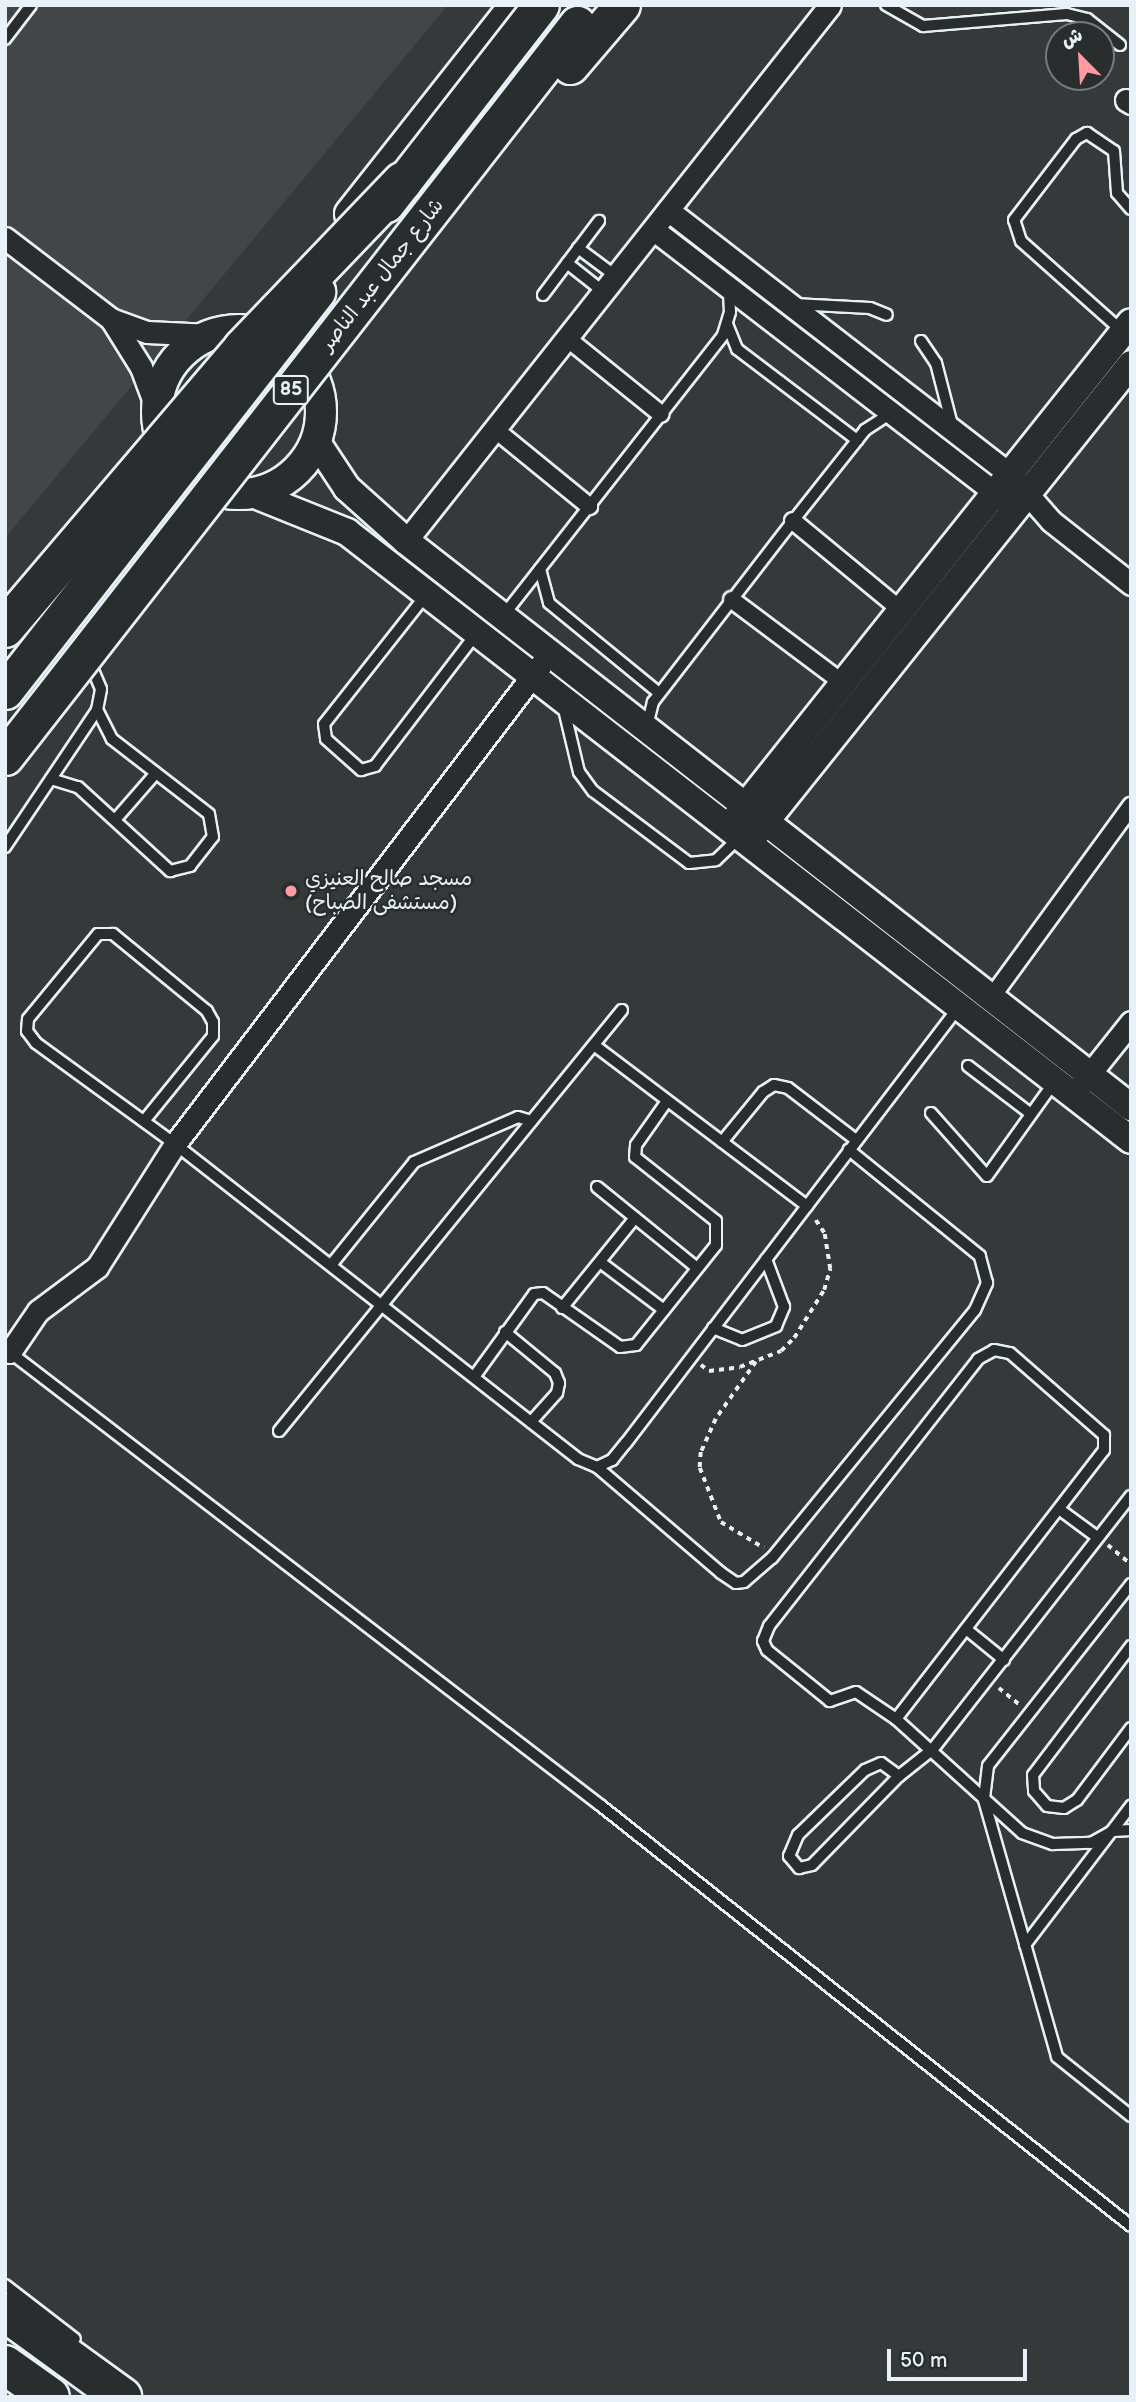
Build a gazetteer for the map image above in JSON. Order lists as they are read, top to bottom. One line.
{"streets":{"highway":["شارع جمال عبد الناصر","85"]},"places":["مسجد صالح العنيزي (مستشفى الصباح)"],"scale_bar":"50 m","north":"top left"}
